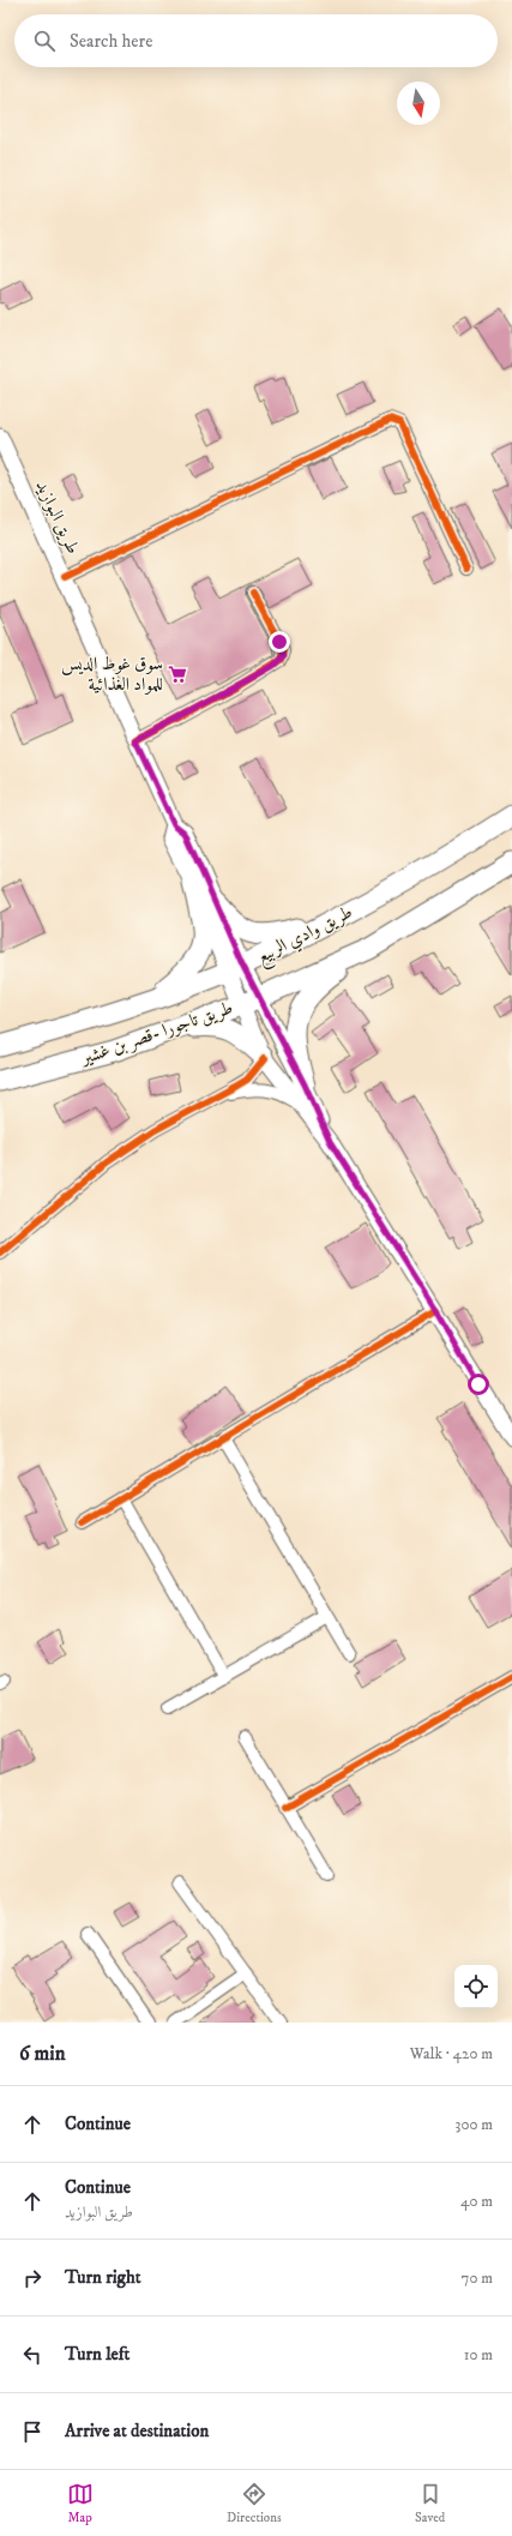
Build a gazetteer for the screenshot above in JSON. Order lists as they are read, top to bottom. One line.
{"streets":{"highway":["طريق وادي الربيع","طريق تاجورا -قصر بن غشير"],"main road":["طريق البوازيد"]},"places":{"supermarket":["سوق غوط الديس للمواد الغذائية"]},"north":"bottom","page":{"search":"Search here","heading":["6 min","Walk · 420 m"],"list":[["Continue","300 m"],["Continue","طريق البوازيد","40 m"],["Turn right","70 m"],["Turn left","10 m"],"Arrive at destination"],"nav":["Map","Directions","Saved"]}}
